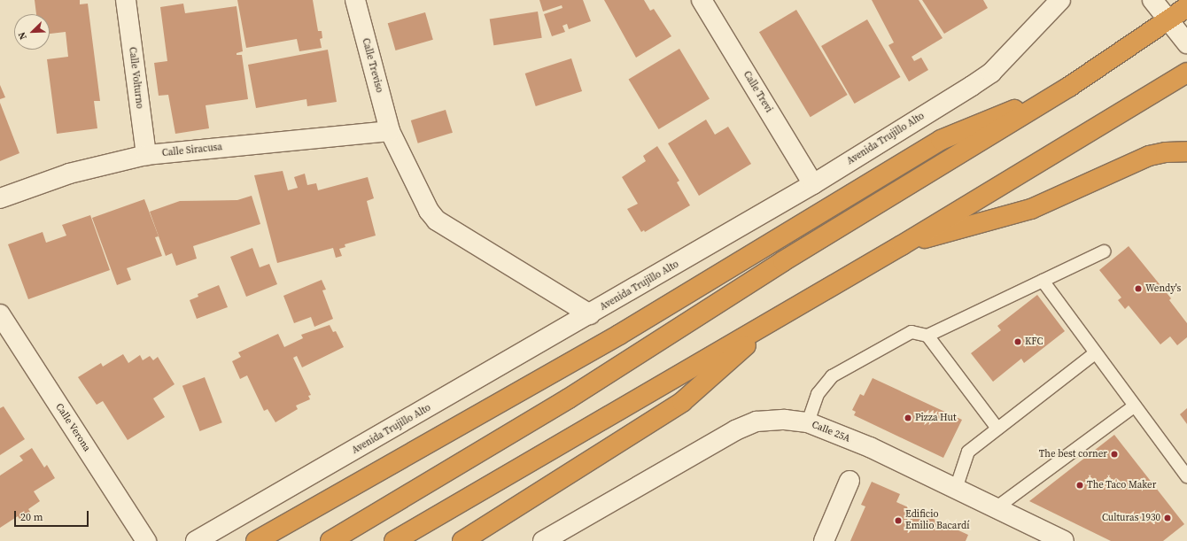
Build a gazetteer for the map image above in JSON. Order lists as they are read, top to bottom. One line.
{"streets":{"street":["Calle Treviso","Calle Volturno","Calle Trevi","Avenida Trujillo Alto","Calle Siracusa","Calle Verona","Calle 25A"]},"crossings":[["Calle Treviso","Avenida Trujillo Alto"],["Calle Treviso","Calle Siracusa"],["Calle Volturno","Calle Siracusa"],["Calle Trevi","Avenida Trujillo Alto"]],"places":["Wendy's","KFC","Pizza Hut","The best corner","The Taco Maker","Culturas 1930","Edificio Emilio Bacardí"],"scale_bar":"20 m","north":"bottom left"}
